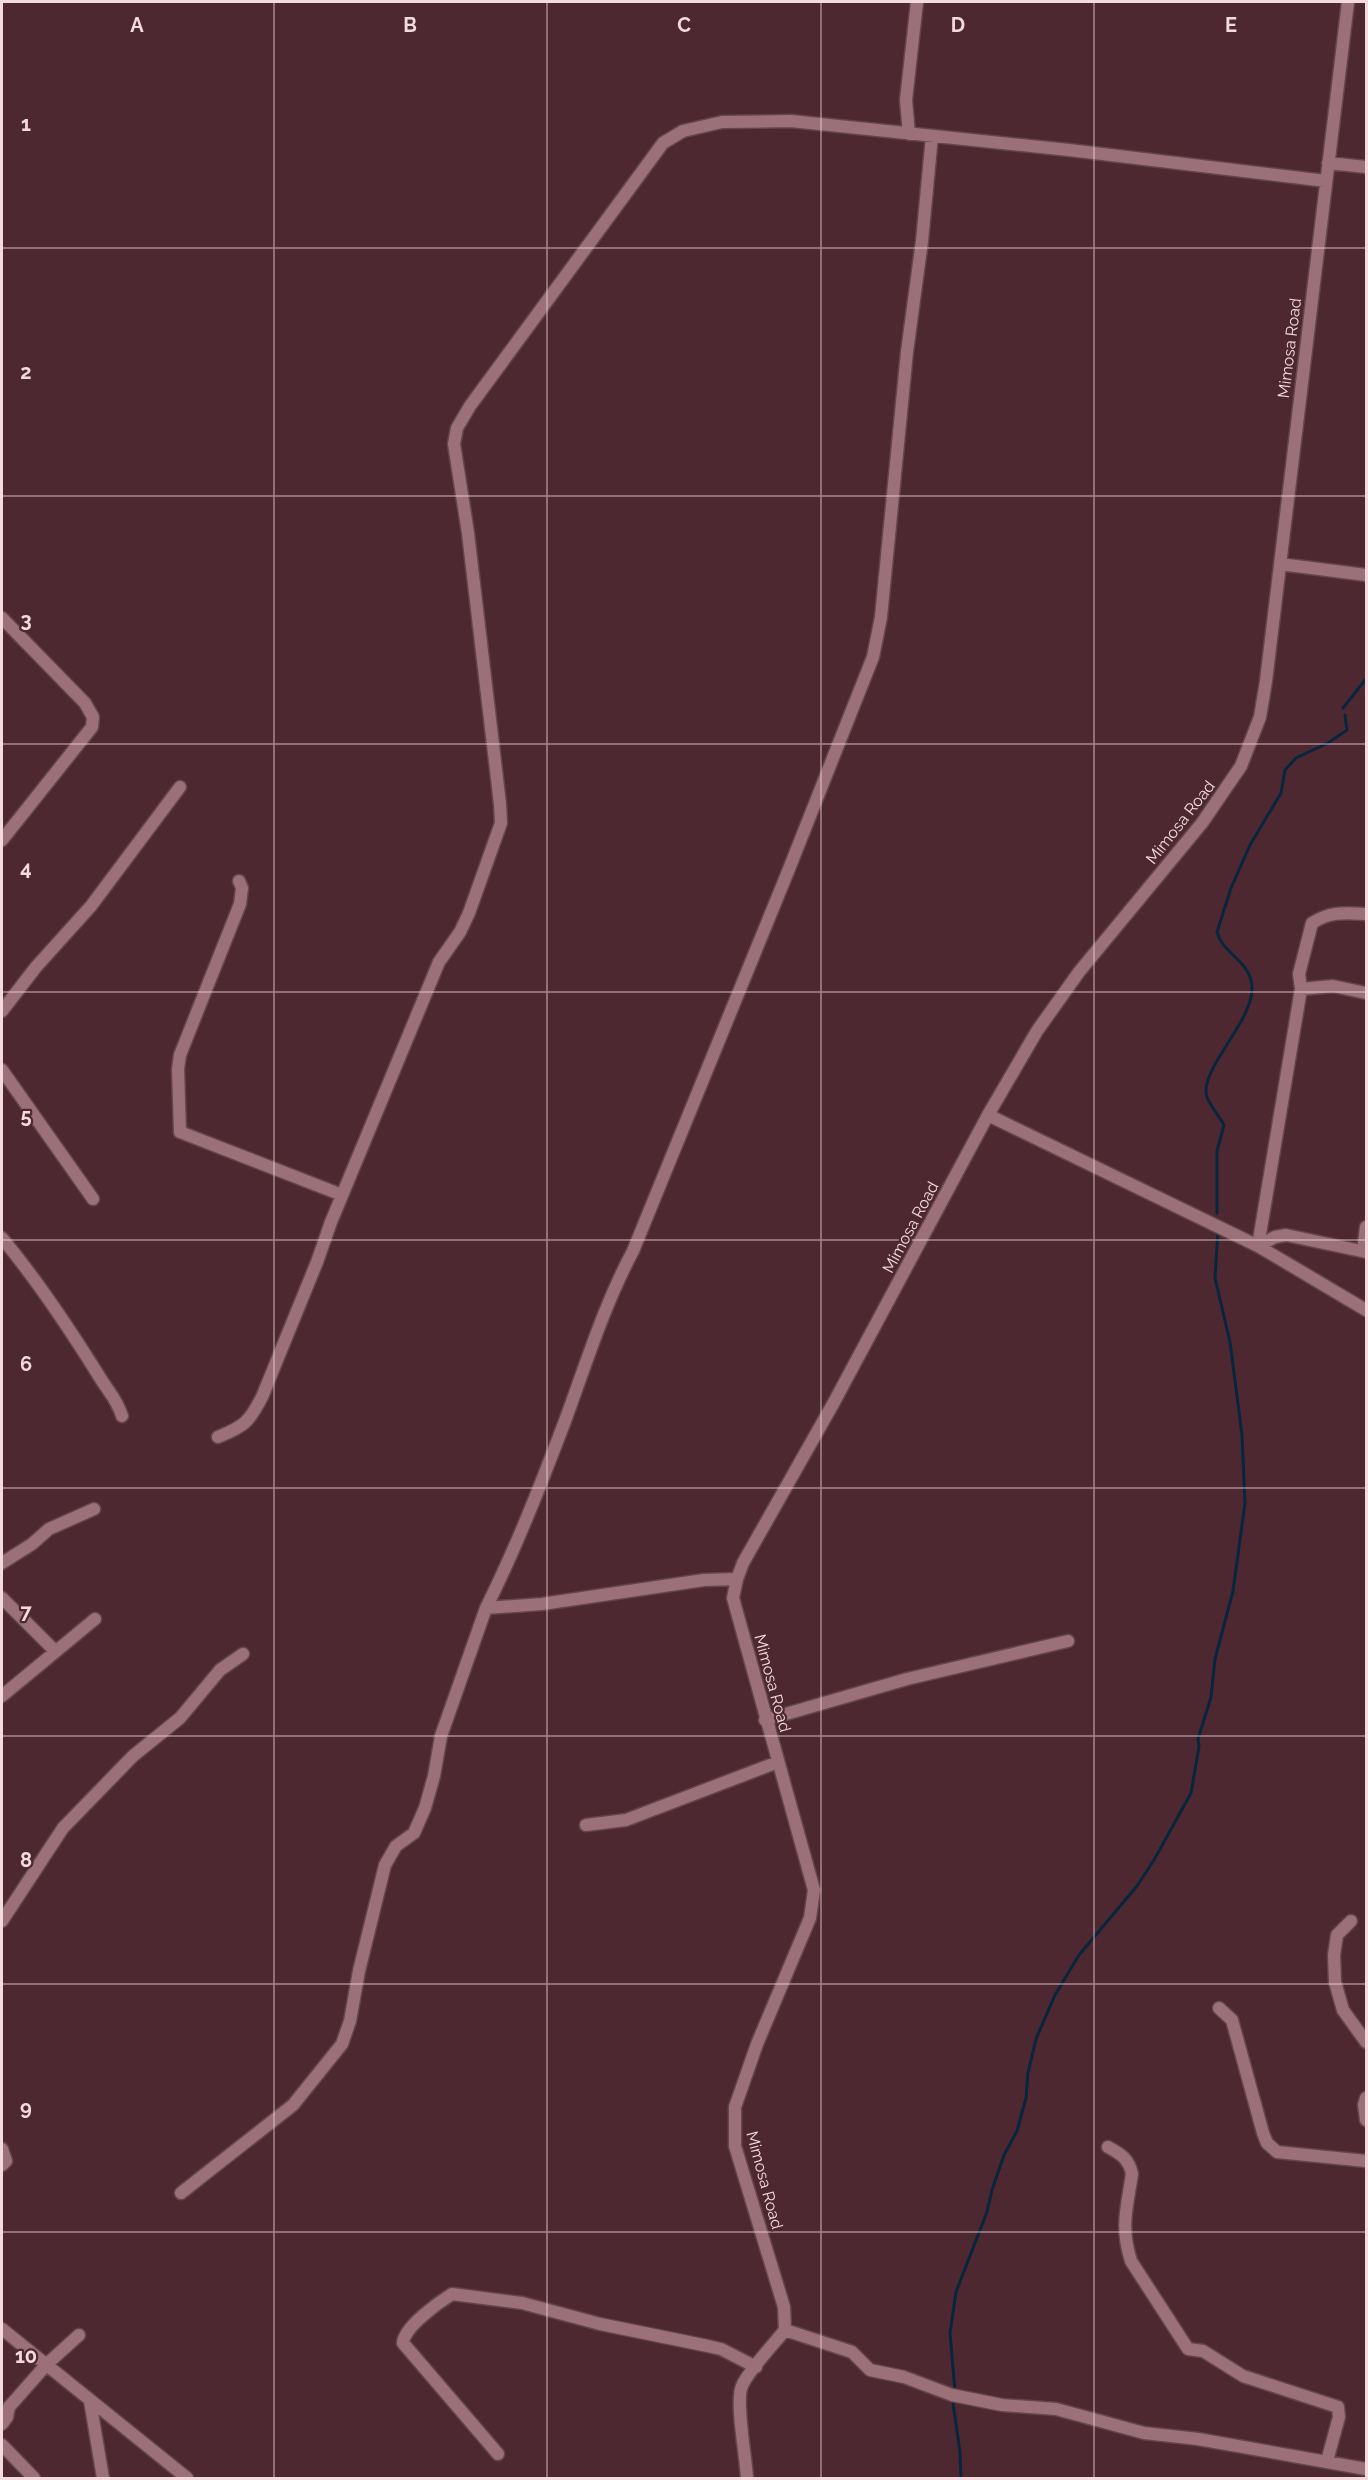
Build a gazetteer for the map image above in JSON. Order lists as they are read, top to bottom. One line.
{"streets":{"street":["Mimosa Road"]},"grid":{"columns":["A","B","C","D","E"],"rows":["1","2","3","4","5","6","7","8","9","10"]}}
